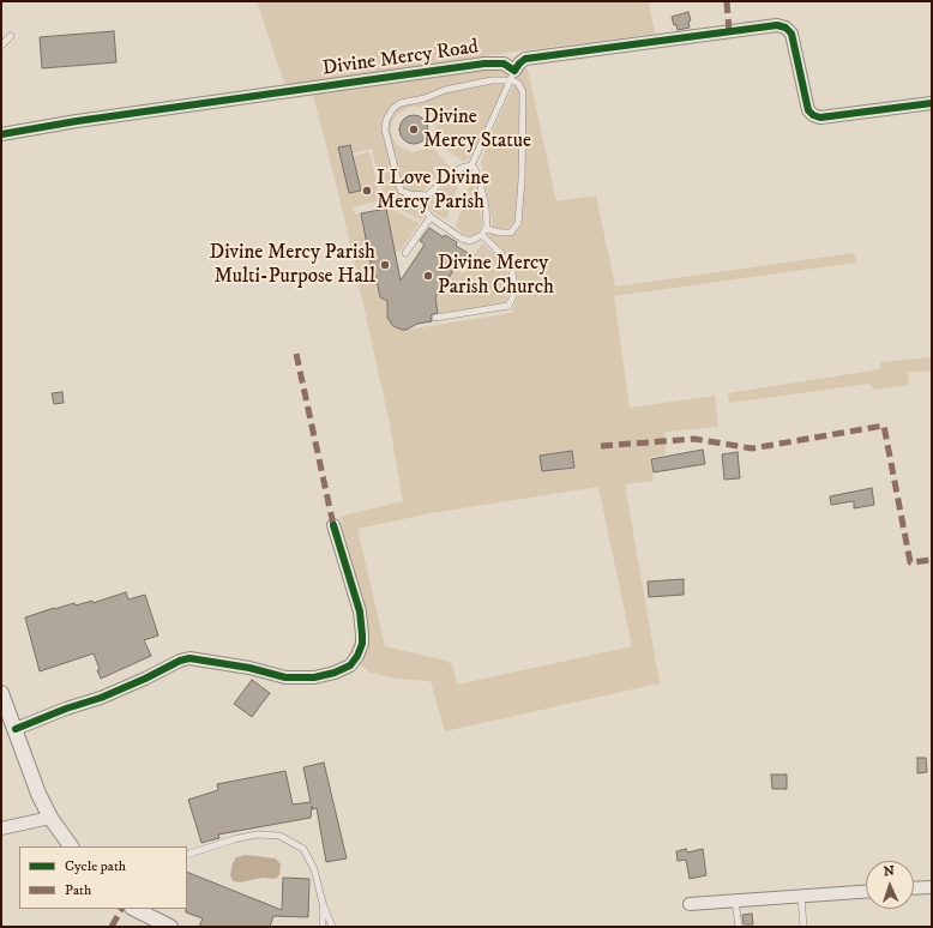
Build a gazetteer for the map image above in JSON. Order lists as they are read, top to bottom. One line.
{"streets":{"street":["Divine Mercy Road"]},"places":["Divine Mercy Statue","I Love Divine Mercy Parish","Divine Mercy Parish Multi-Purpose Hall","Divine Mercy Parish Church"],"legend":["Cycle path","Path"],"north":"top"}
